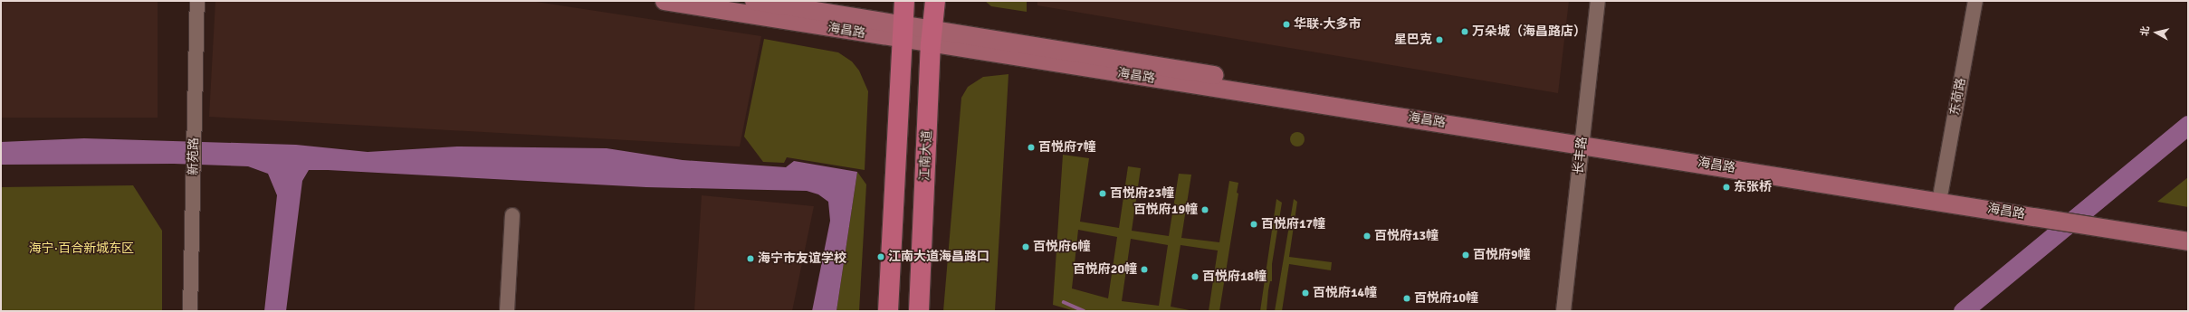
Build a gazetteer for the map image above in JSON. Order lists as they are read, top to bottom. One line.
{"streets":{"highway":["江南大道"],"main road":["海昌路"],"street":["东荷路","长丰路","新苑路"]},"crossings":[["海昌路","东荷路"],["海昌路","江南大道"],["海昌路","长丰路"]],"parks":["海宁·百合新城东区"],"places":["华联·大多市","万朵城（海昌路店）","星巴克","百悦府7幢","东张桥","百悦府23幢","百悦府19幢","百悦府17幢","百悦府13幢","百悦府6幢","百悦府9幢","江南大道海昌路口","海宁市友谊学校","百悦府20幢","百悦府18幢","百悦府14幢","百悦府10幢"],"north":"left"}
